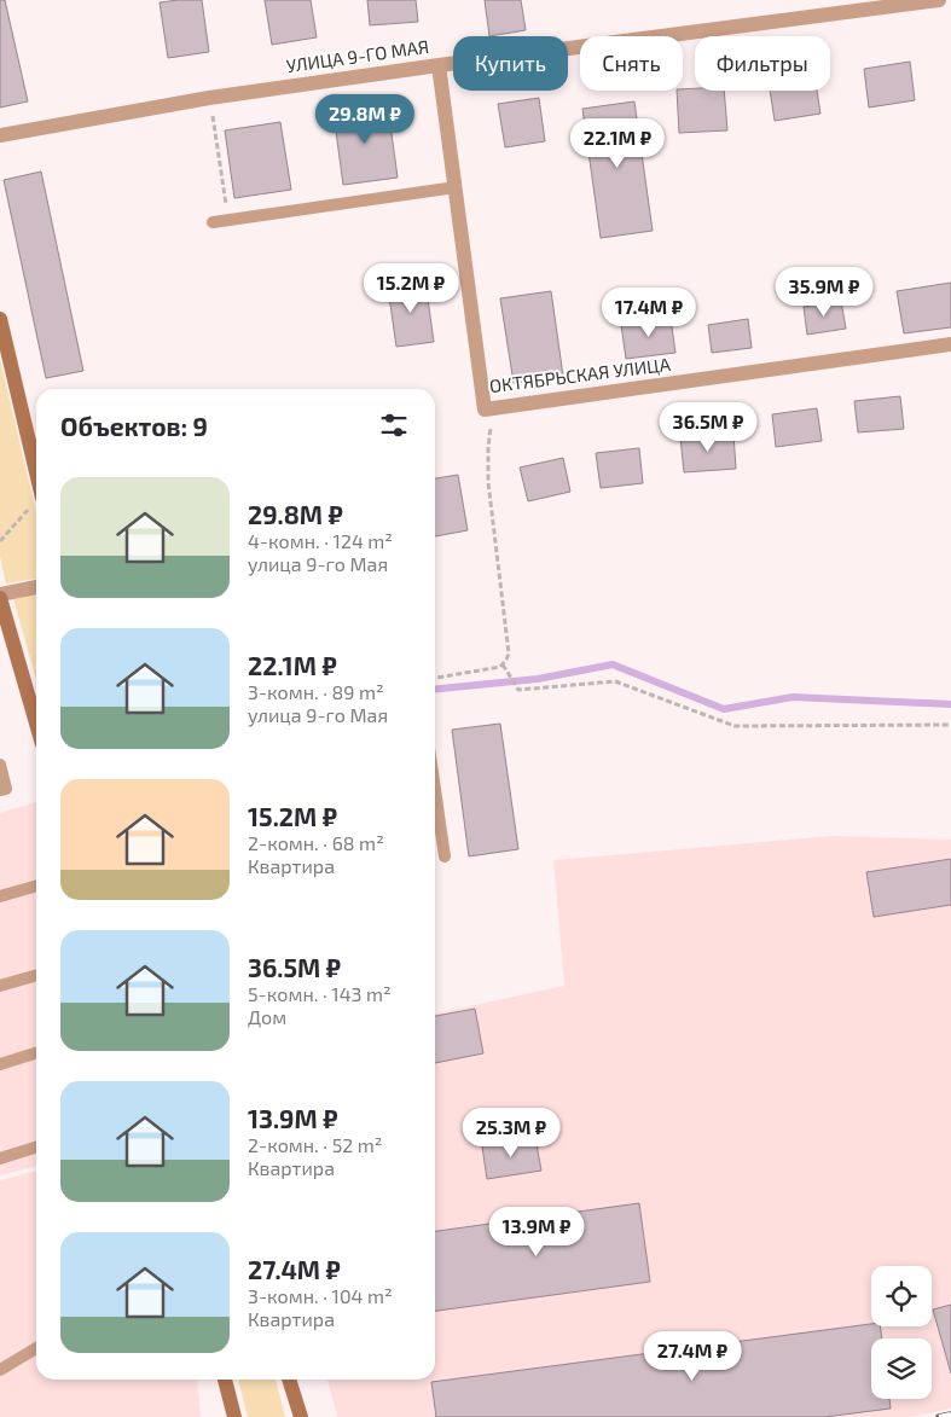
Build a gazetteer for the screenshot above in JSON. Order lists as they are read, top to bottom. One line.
{"streets":{"street":["УЛИЦА 9-ГО МАЯ","ОКТЯБРЬСКАЯ УЛИЦА"]},"crossings":[["УЛИЦА 9-ГО МАЯ","ОКТЯБРЬСКАЯ УЛИЦА"]],"page":{"chip":["Купить","Снять","Фильтры"],"price":["29.8M ₽","22.1M ₽","15.2M ₽","35.9M ₽","17.4M ₽","36.5M ₽","25.3M ₽","13.9M ₽","27.4M ₽"],"heading":"Объектов: 9","list":[{"name":"29.8M ₽","note":"4-комн. · 124 m² · улица 9-го Мая"},{"name":"22.1M ₽","note":"3-комн. · 89 m² · улица 9-го Мая"},{"name":"15.2M ₽","note":"2-комн. · 68 m² · Квартира"},{"name":"36.5M ₽","note":"5-комн. · 143 m² · Дом"},{"name":"13.9M ₽","note":"2-комн. · 52 m² · Квартира"},{"name":"27.4M ₽","note":"3-комн. · 104 m² · Квартира"}]}}
